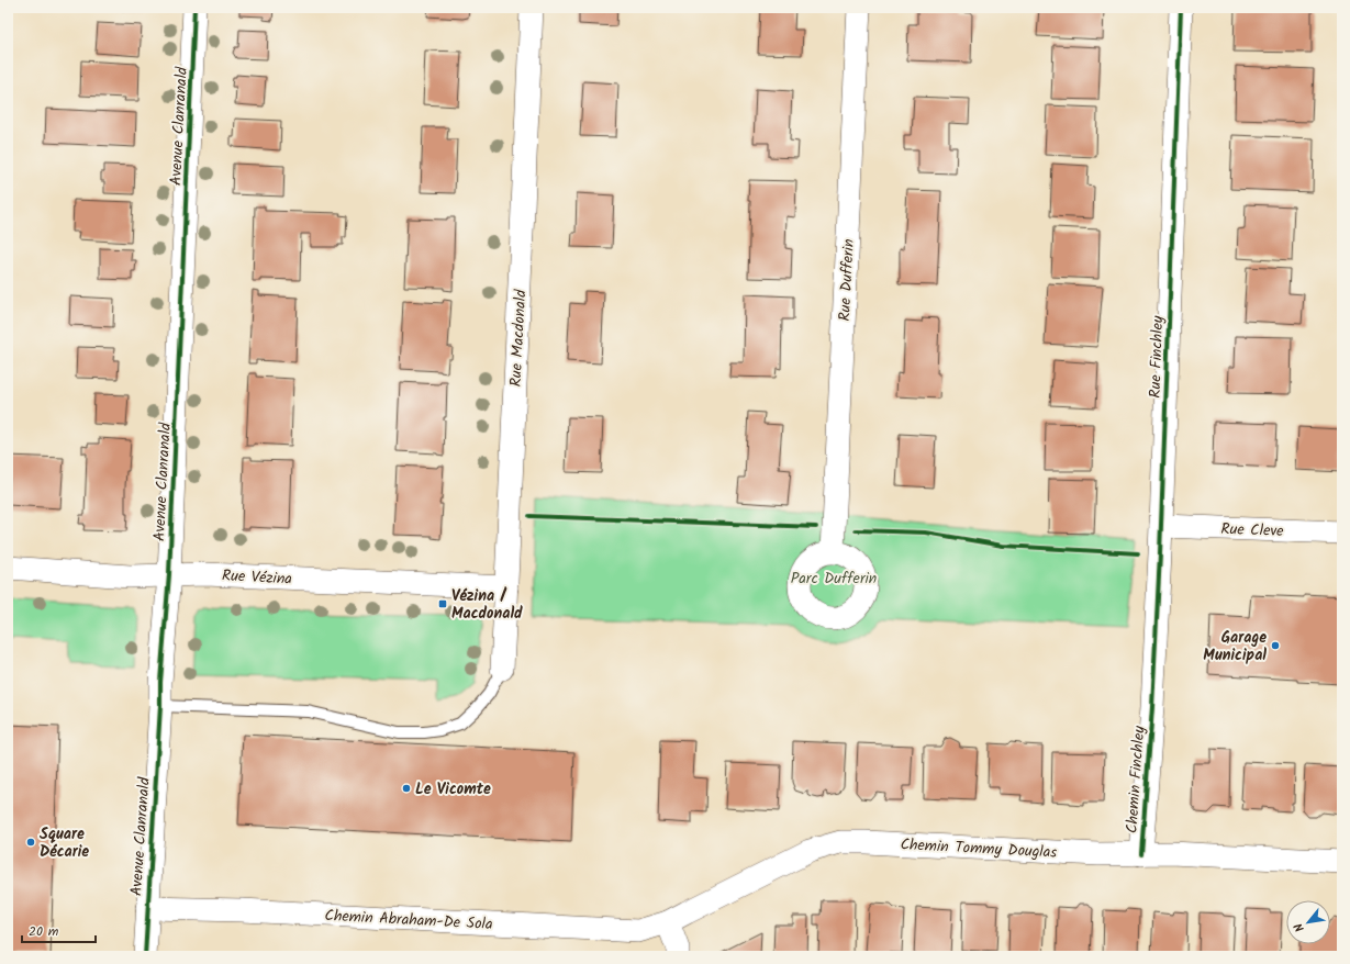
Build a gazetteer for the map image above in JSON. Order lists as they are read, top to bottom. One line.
{"streets":{"street":["Avenue Clanranald","Rue Dufferin","Rue Macdonald","Rue Finchley","Rue Cleve","Rue Vézina","Chemin Finchley","Chemin Tommy Douglas","Chemin Abraham-De Sola"]},"crossings":[["Avenue Clanranald","Rue Vézina"],["Avenue Clanranald","Chemin Abraham-De Sola"],["Rue Macdonald","Rue Vézina"],["Rue Finchley","Rue Cleve"],["Rue Finchley","Chemin Finchley"],["Chemin Finchley","Chemin Tommy Douglas"],["Chemin Tommy Douglas","Chemin Abraham-De Sola"]],"parks":["Parc Dufferin"],"places":{"transit":["Vézina / Macdonald"],"other":["Garage Municipal","Le Vicomte","Square Décarie"]},"scale_bar":"20 m","north":"bottom left"}
